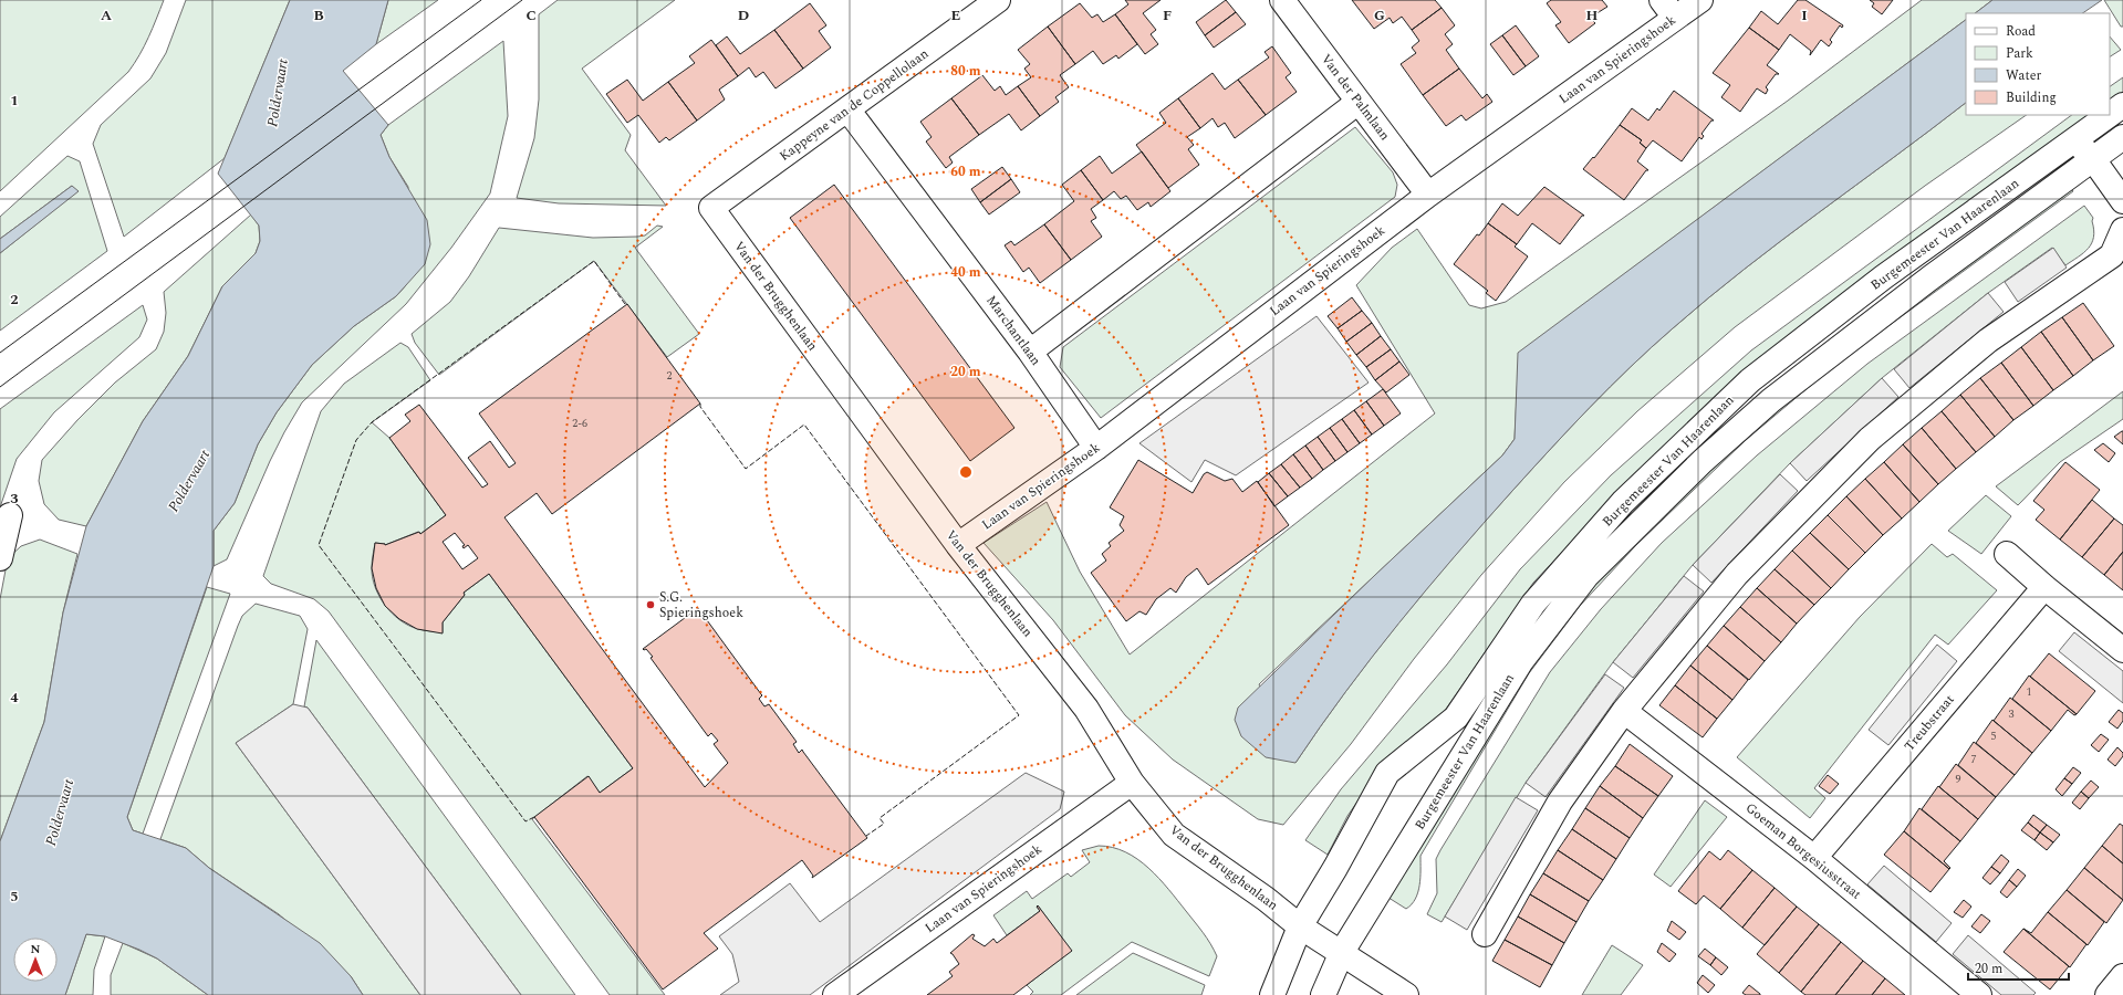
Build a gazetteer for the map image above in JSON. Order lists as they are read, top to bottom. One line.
{"streets":{"street":["Laan van Spieringshoek","Van der Palmlaan","Kappeyne van de Coppellolaan","Burgemeester Van Haarenlaan","Van der Brugghenlaan","Marchantlaan","Treubstraat","Goeman Borgesiusstraat"]},"crossings":[["Laan van Spieringshoek","Van der Palmlaan"],["Laan van Spieringshoek","Van der Brugghenlaan"],["Laan van Spieringshoek","Marchantlaan"],["Kappeyne van de Coppellolaan","Van der Brugghenlaan"],["Kappeyne van de Coppellolaan","Marchantlaan"],["Burgemeester Van Haarenlaan","Van der Brugghenlaan"],["Treubstraat","Goeman Borgesiusstraat"]],"water":["Poldervaart"],"places":["S.G. Spieringshoek"],"house_numbers":["2","2-6","1","3","5","7","9"],"legend":["Road","Park","Water","Building"],"scale_bar":"20 m","north":"top","grid":{"columns":["A","B","C","D","E","F","G","H","I"],"rows":["1","2","3","4","5"]},"rings":["80 m","60 m","40 m","20 m"]}
